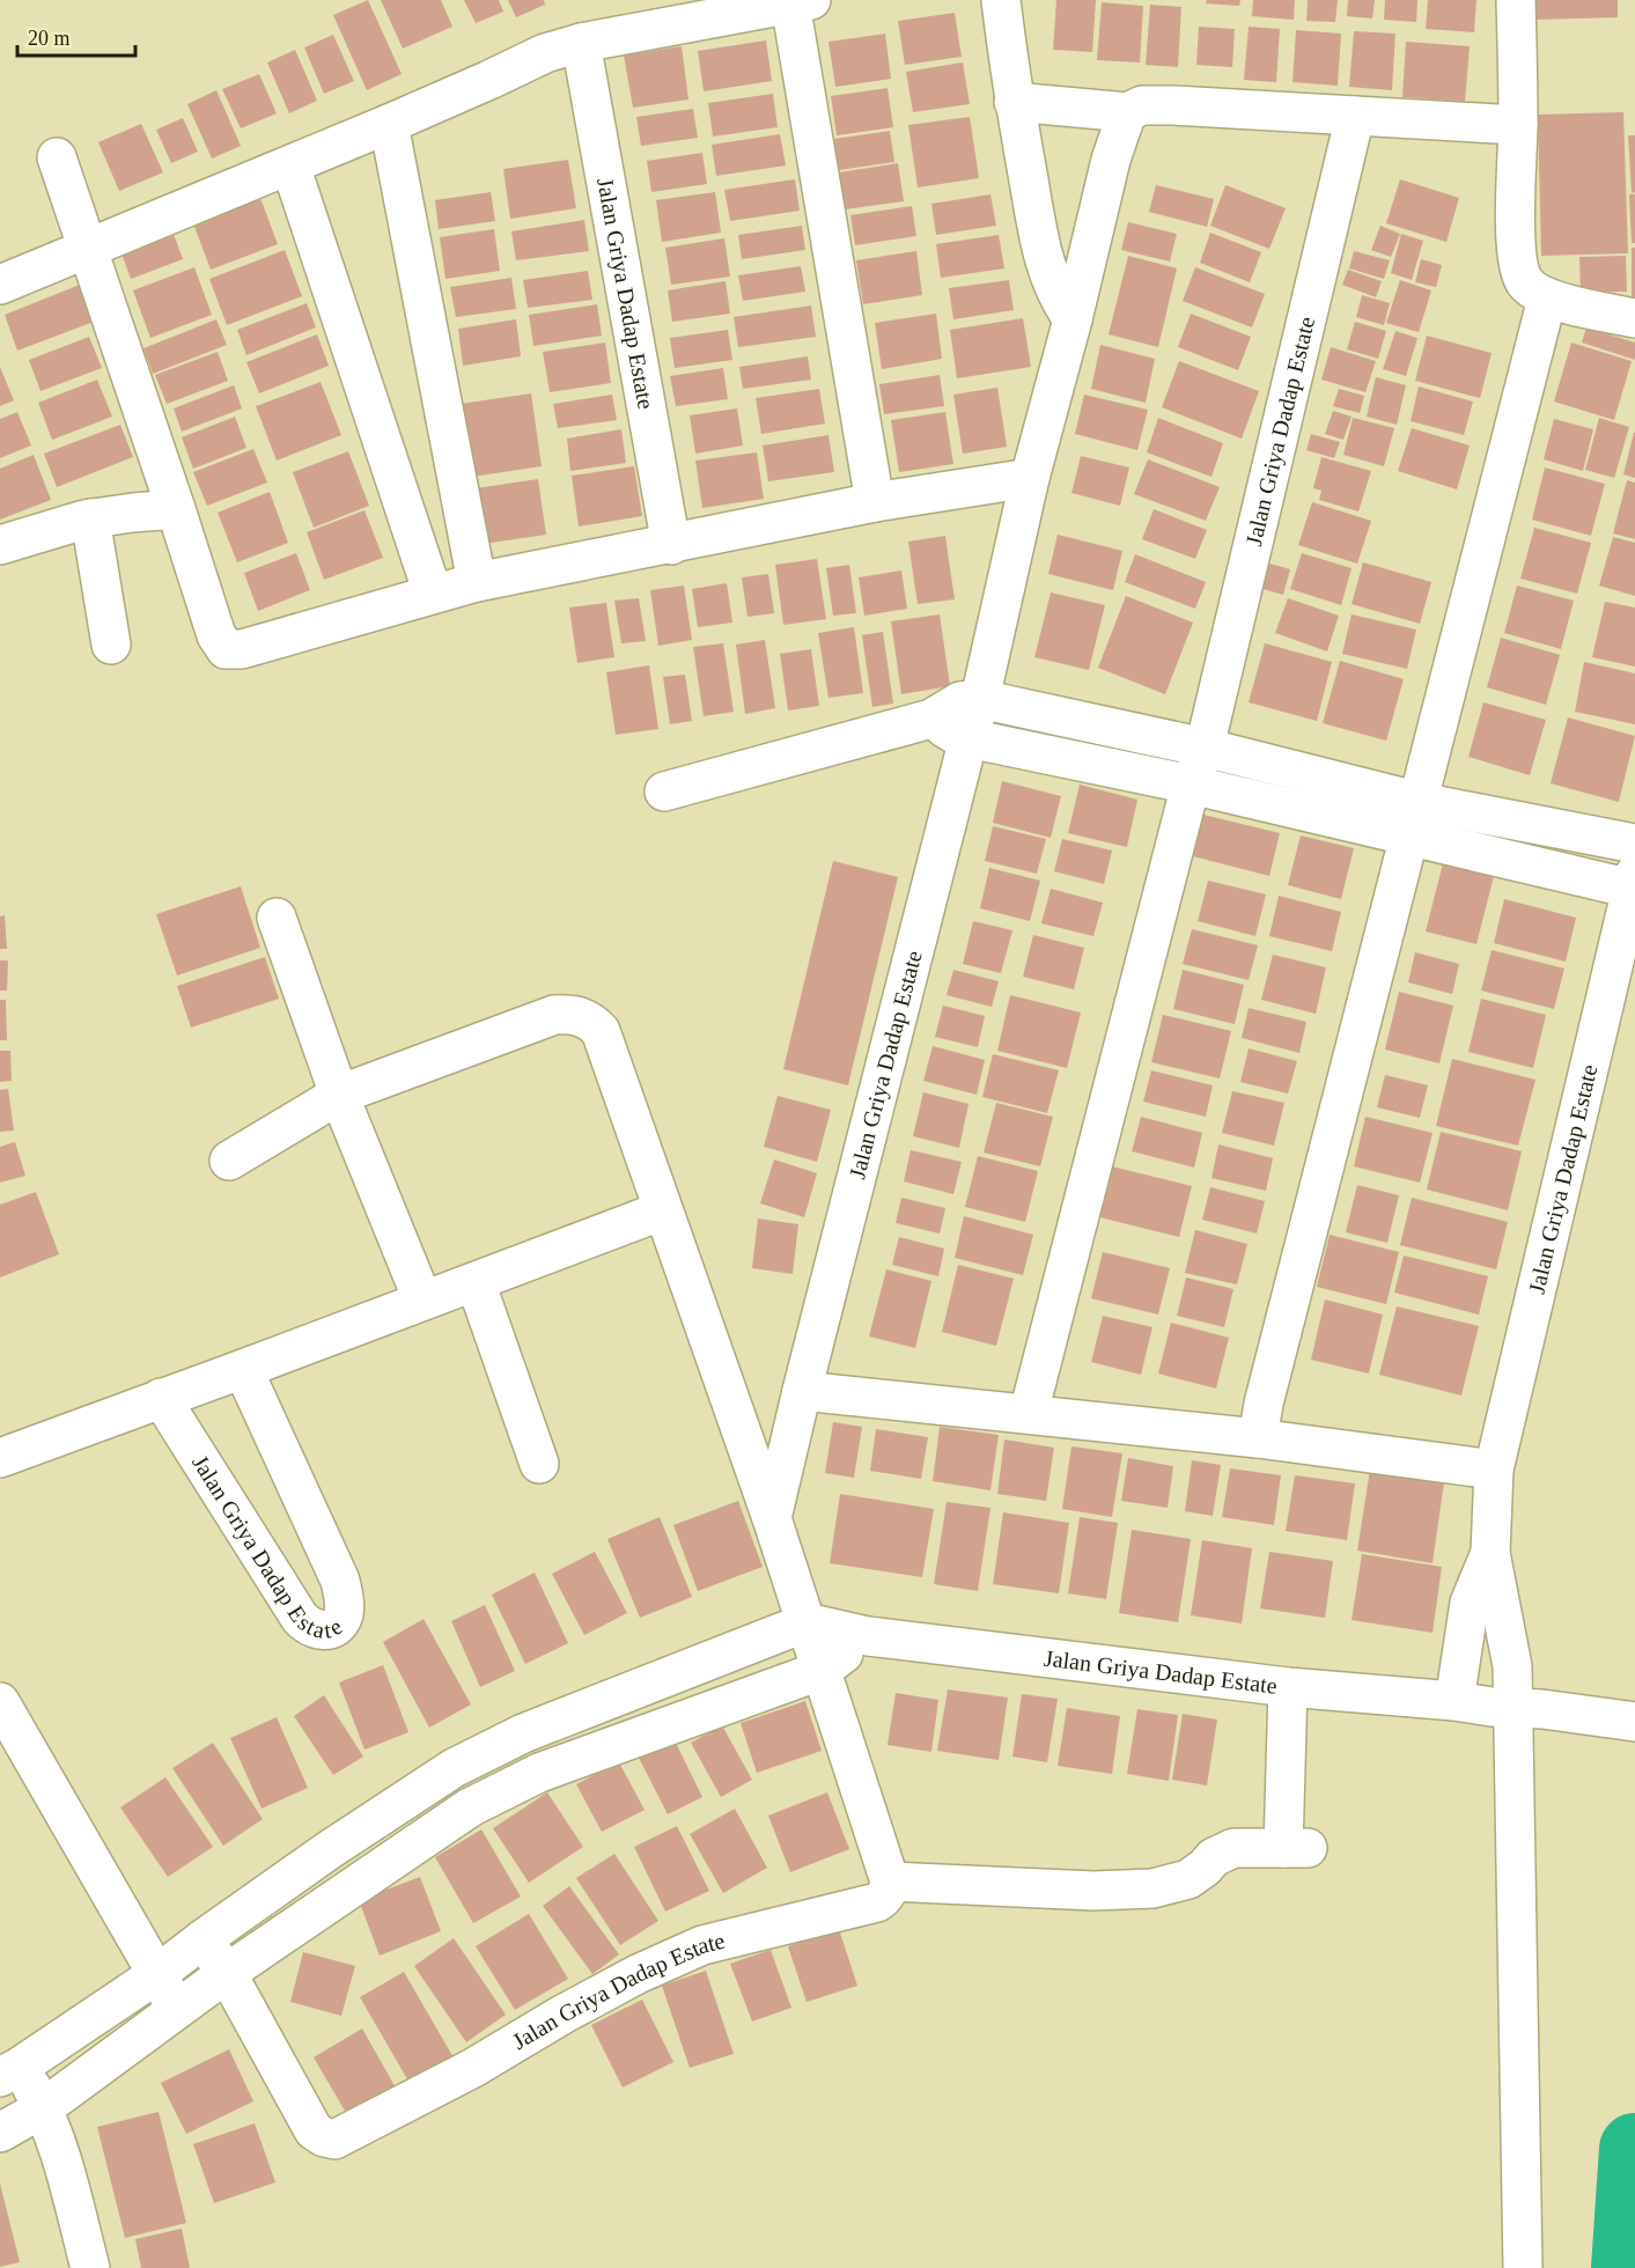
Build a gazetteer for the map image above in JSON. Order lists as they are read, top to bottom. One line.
{"streets":{"street":["Jalan Griya Dadap Estate"]},"scale_bar":"20 m"}
